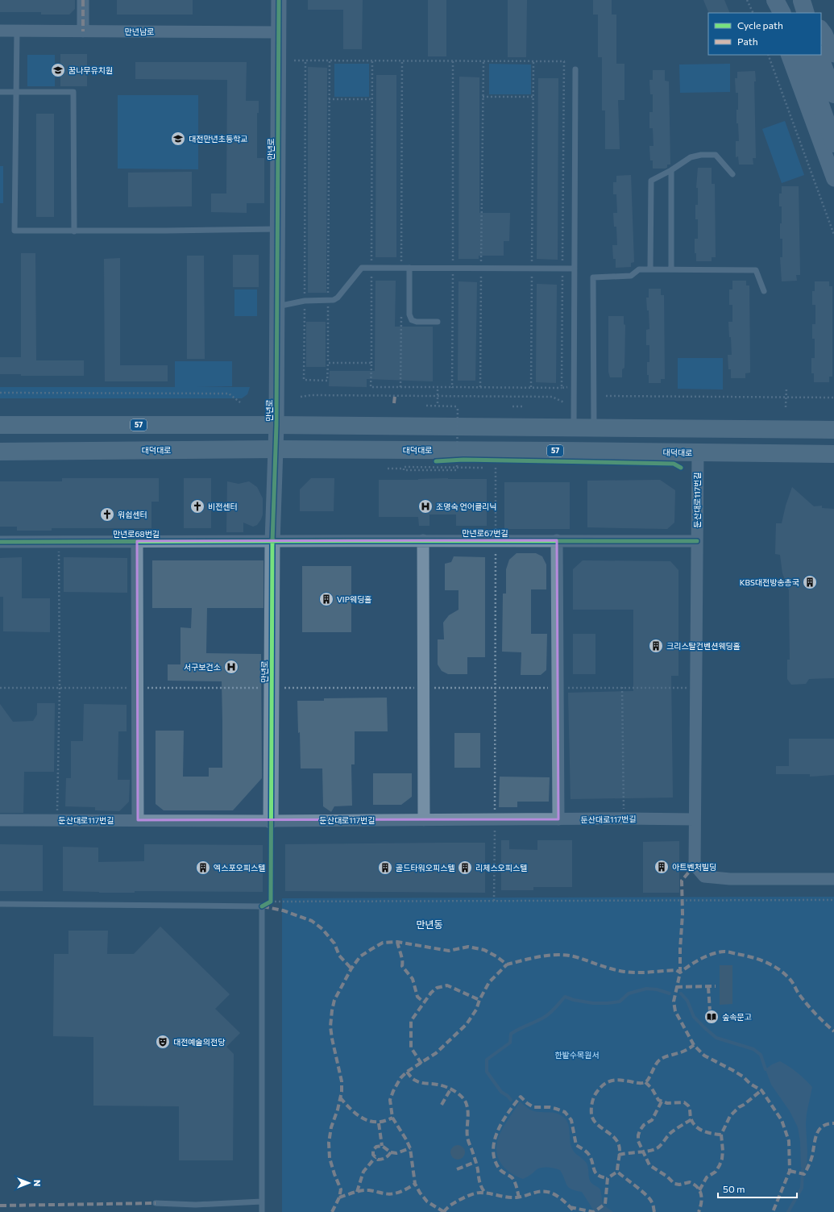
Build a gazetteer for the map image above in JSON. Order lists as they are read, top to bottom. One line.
{"streets":{"main road":["57","대덕대로"],"street":["만년남로","만년로","둔산대로117번길","만년로67번길","만년로68번길"]},"crossings":[["만년남로","만년로"],["만년로","57"],["만년로","대덕대로"],["만년로","둔산대로117번길"],["만년로","만년로67번길"],["만년로","만년로68번길"],["대덕대로","둔산대로117번길"],["둔산대로117번길","만년로67번길"],["둔산대로117번길","만년로68번길"],["만년로67번길","만년로68번길"]],"districts":["만년동"],"parks":["한밭수목원서"],"places":{"school or university":["꿈나무유치원","대전만년초등학교"],"church":["비전센터","워쉽센터"],"hospital":["조명숙 언어클리닉","서구보건소"],"building":["KBS대전방송총국","VIP웨딩홀","크리스탈컨벤션웨딩홀","아트벤처빌딩","엑스포오피스텔","골드타워오피스텔","리체스오피스텔"],"library":["숲속문고"],"theatre":["대전예술의전당"]},"legend":["Cycle path","Path"],"scale_bar":"50 m","north":"right"}
